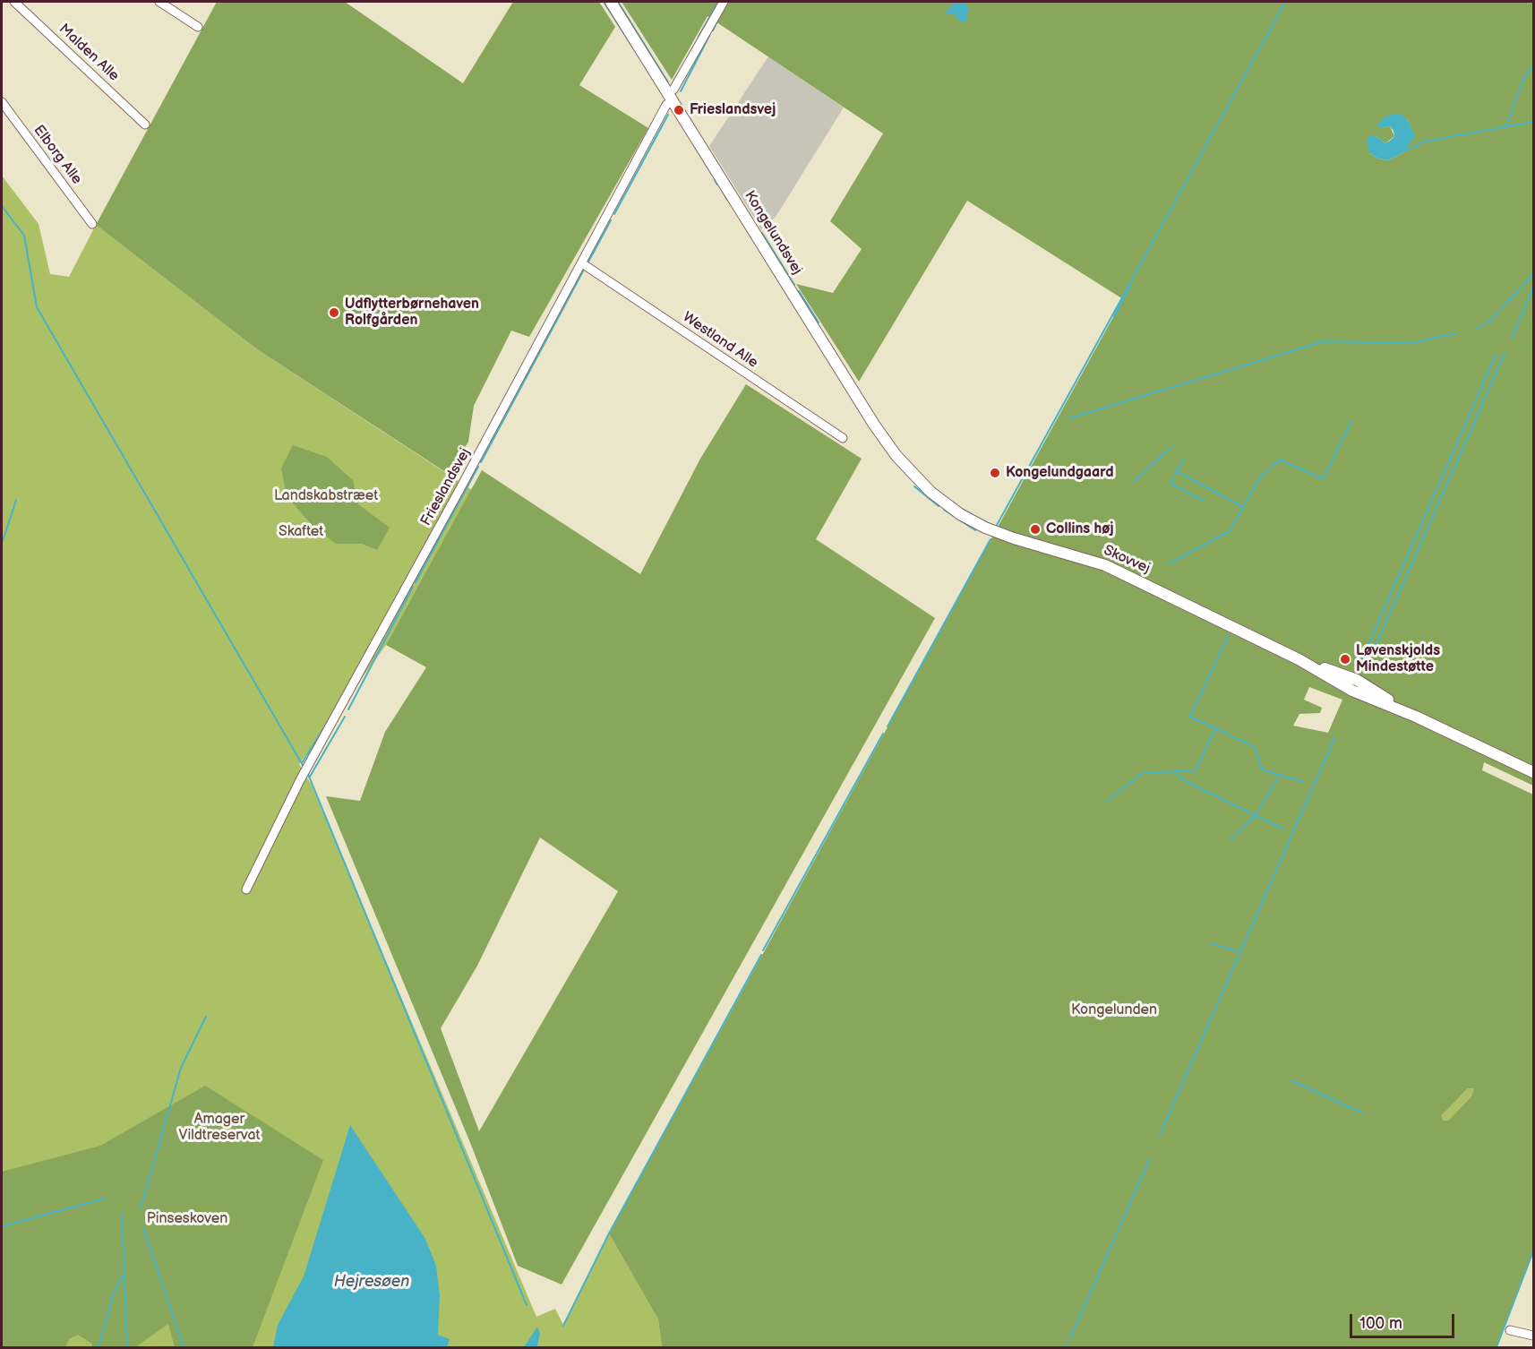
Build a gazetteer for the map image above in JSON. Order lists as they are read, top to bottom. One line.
{"streets":{"street":["Malden Alle","Elborg Alle","Kongelundsvej","Westland Alle","Frieslandsvej","Skovvej"]},"crossings":[["Kongelundsvej","Frieslandsvej"],["Kongelundsvej","Skovvej"],["Westland Alle","Frieslandsvej"]],"water":["Hejresøen"],"parks":["Landskabstræet","Skaftet","Kongelunden","Amager Vildtreservat","Pinseskoven"],"places":["Frieslandsvej","Udflytterbørnehaven Rolfgården","Kongelundgaard","Collins høj","Løvenskjolds Mindestøtte"],"scale_bar":"100 m"}
